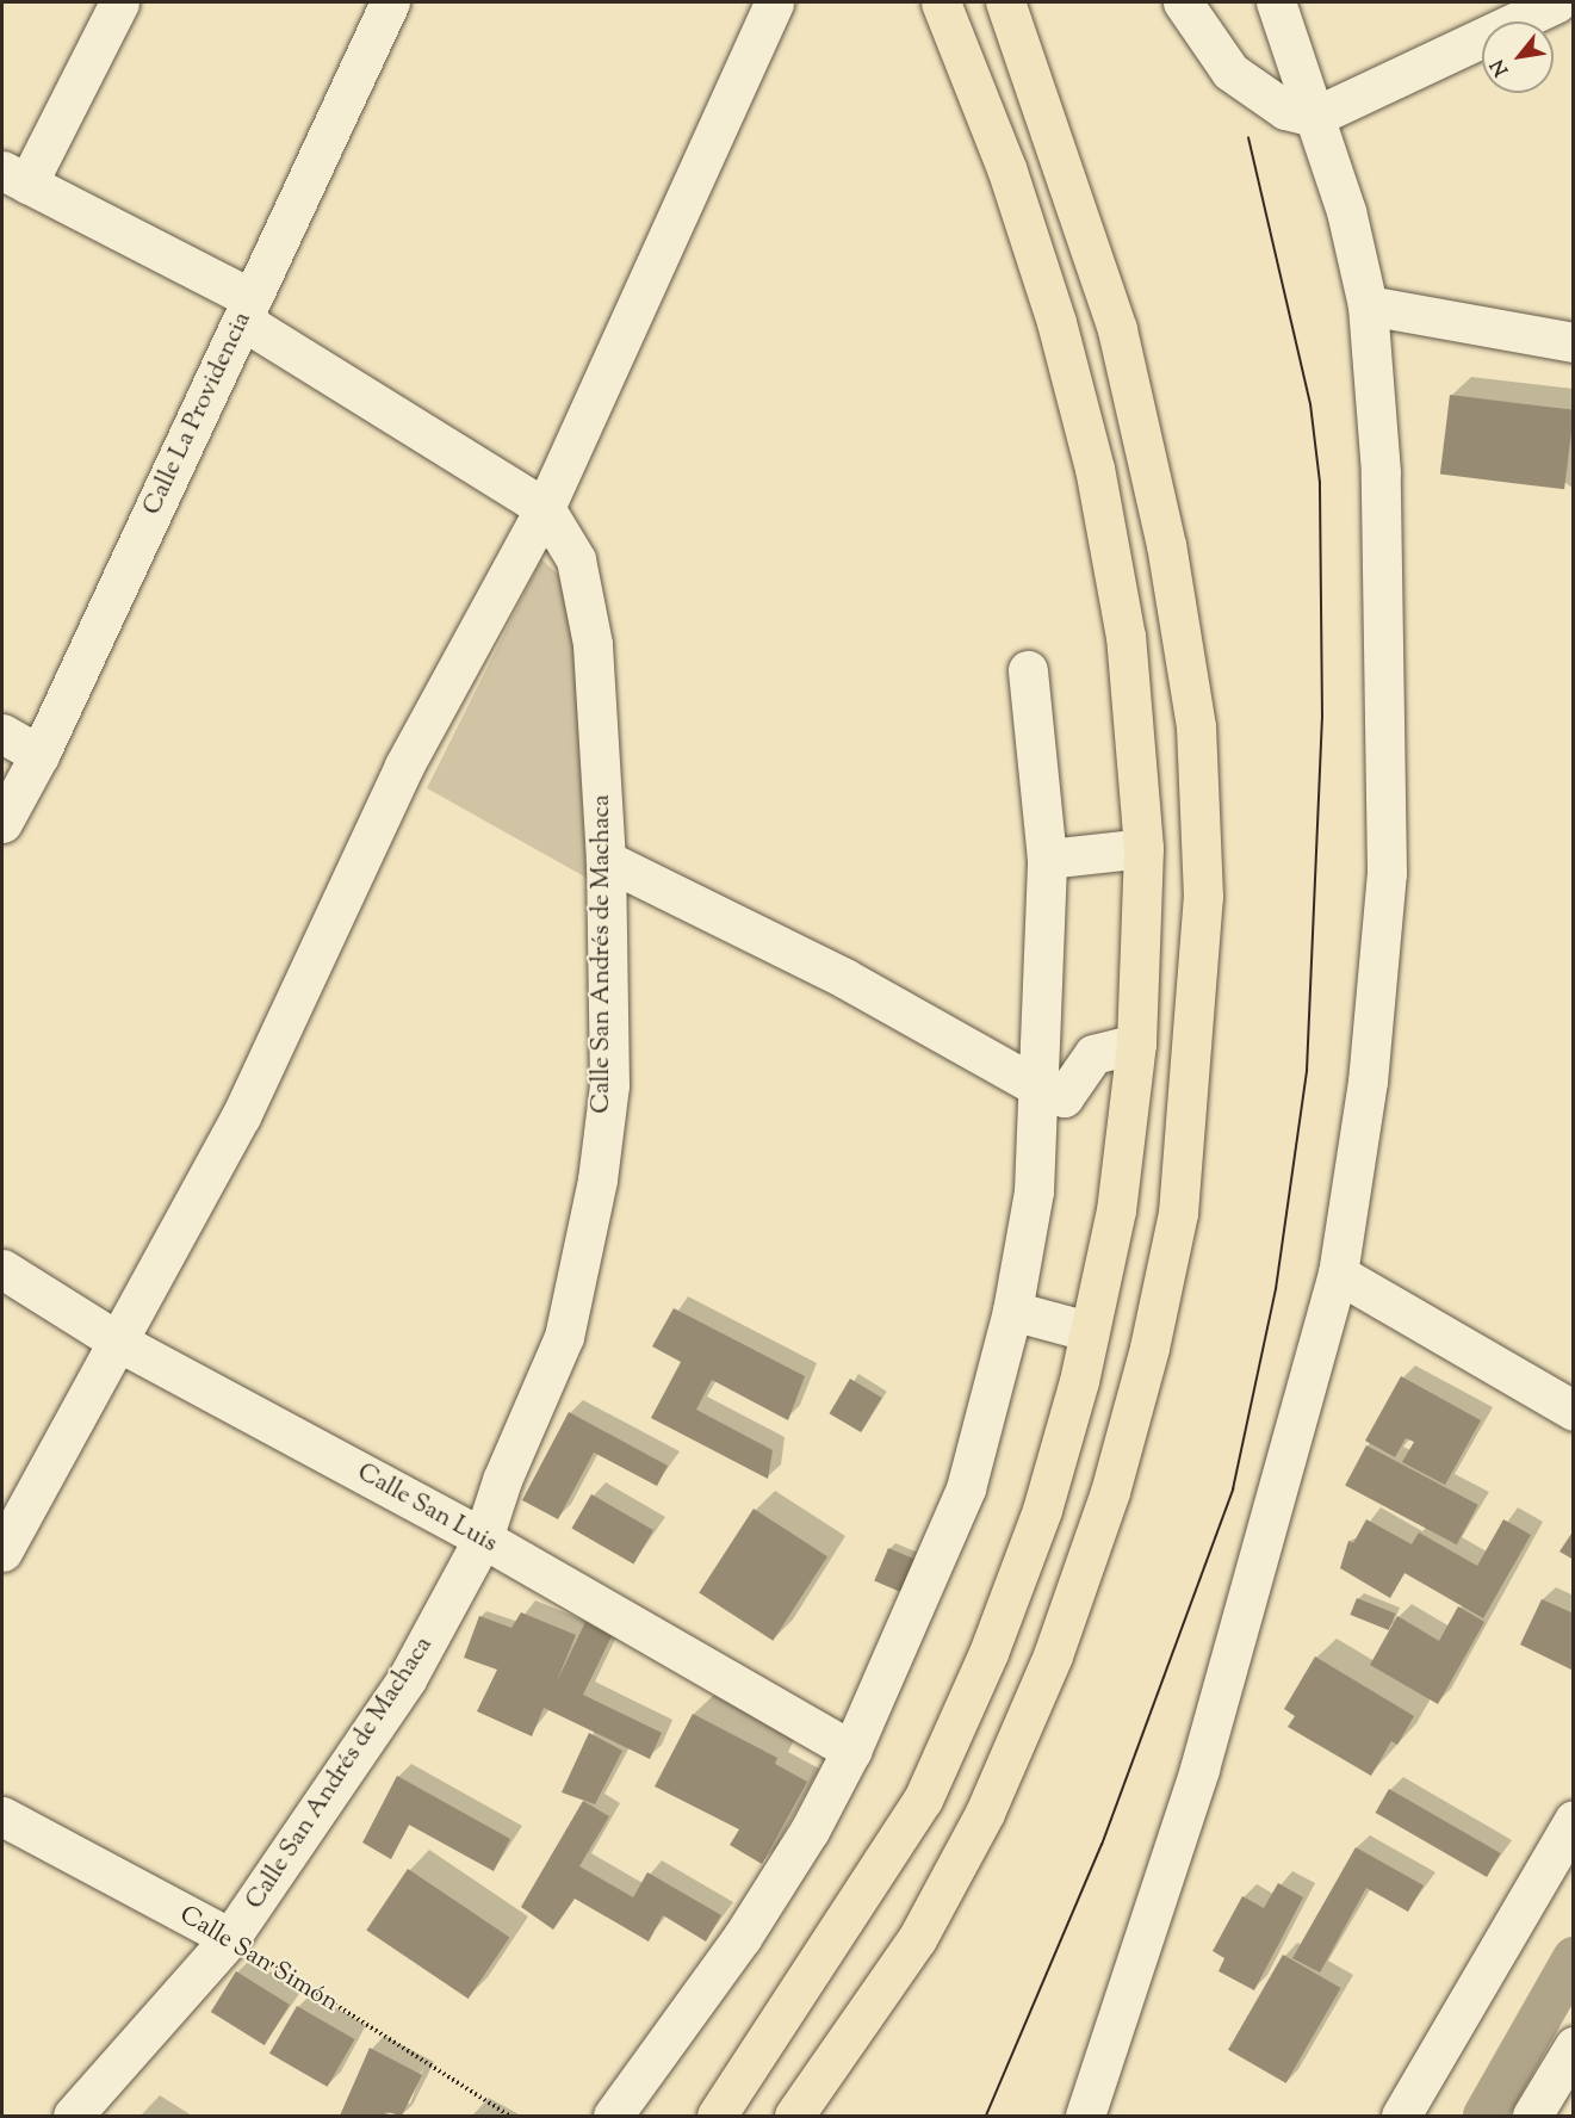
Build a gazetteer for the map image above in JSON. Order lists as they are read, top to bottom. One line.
{"streets":{"street":["Calle La Providencia","Calle San Andrés de Machaca","Calle San Luis","Calle San Simón"]},"crossings":[["Calle San Andrés de Machaca","Calle San Luis"],["Calle San Andrés de Machaca","Calle San Simón"]],"north":"bottom left"}
